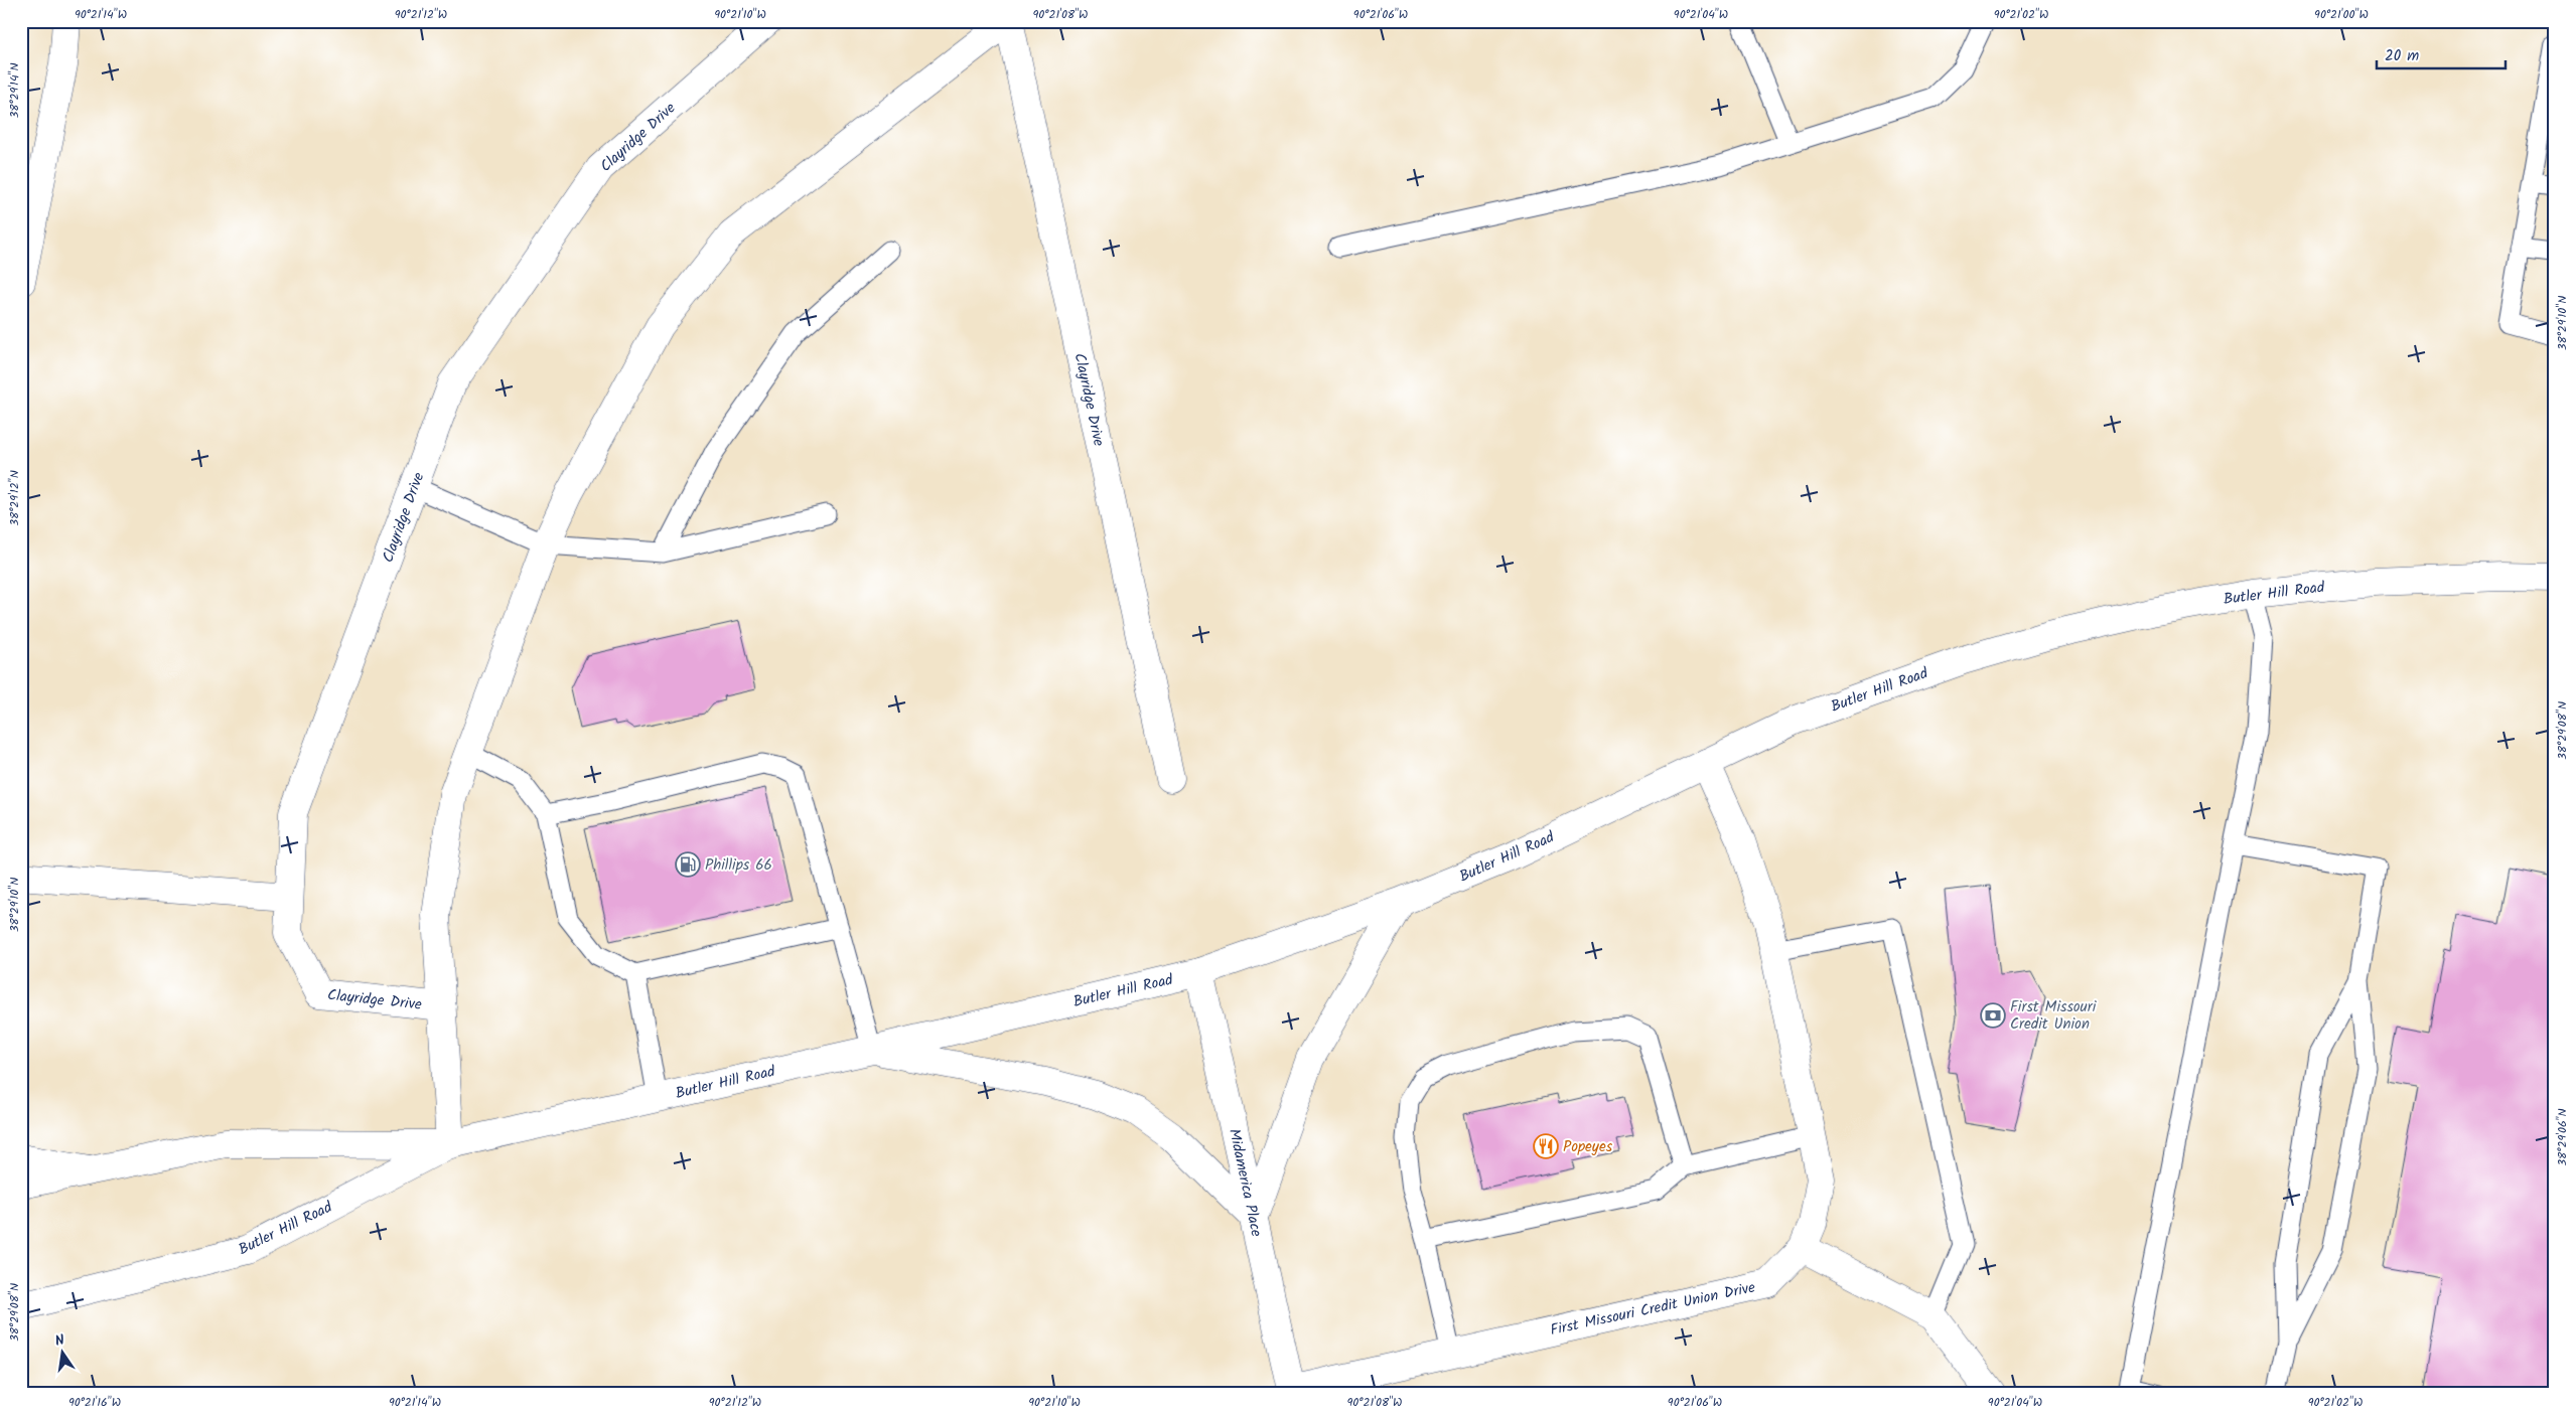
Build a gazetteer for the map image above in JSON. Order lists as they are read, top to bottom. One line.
{"streets":{"main road":["Clayridge Drive","Butler Hill Road","Midamerica Place","First Missouri Credit Union Drive"]},"crossings":[["Clayridge Drive","Butler Hill Road"],["Butler Hill Road","Midamerica Place"],["Butler Hill Road","First Missouri Credit Union Drive"],["Midamerica Place","First Missouri Credit Union Drive"]],"places":{"fuel station":["Phillips 66"],"bank":["First Missouri Credit Union"],"restaurant":["Popeyes"]},"scale_bar":"20 m","north":"top","coordinates":["90°21'14\"W","90°21'12\"W","90°21'10\"W","90°21'08\"W","90°21'06\"W","90°21'04\"W","90°21'02\"W","90°21'00\"W","38°29'14\"N","38°29'10\"N","38°29'12\"N","38°29'08\"N","38°29'06\"N","90°21'16\"W"]}
